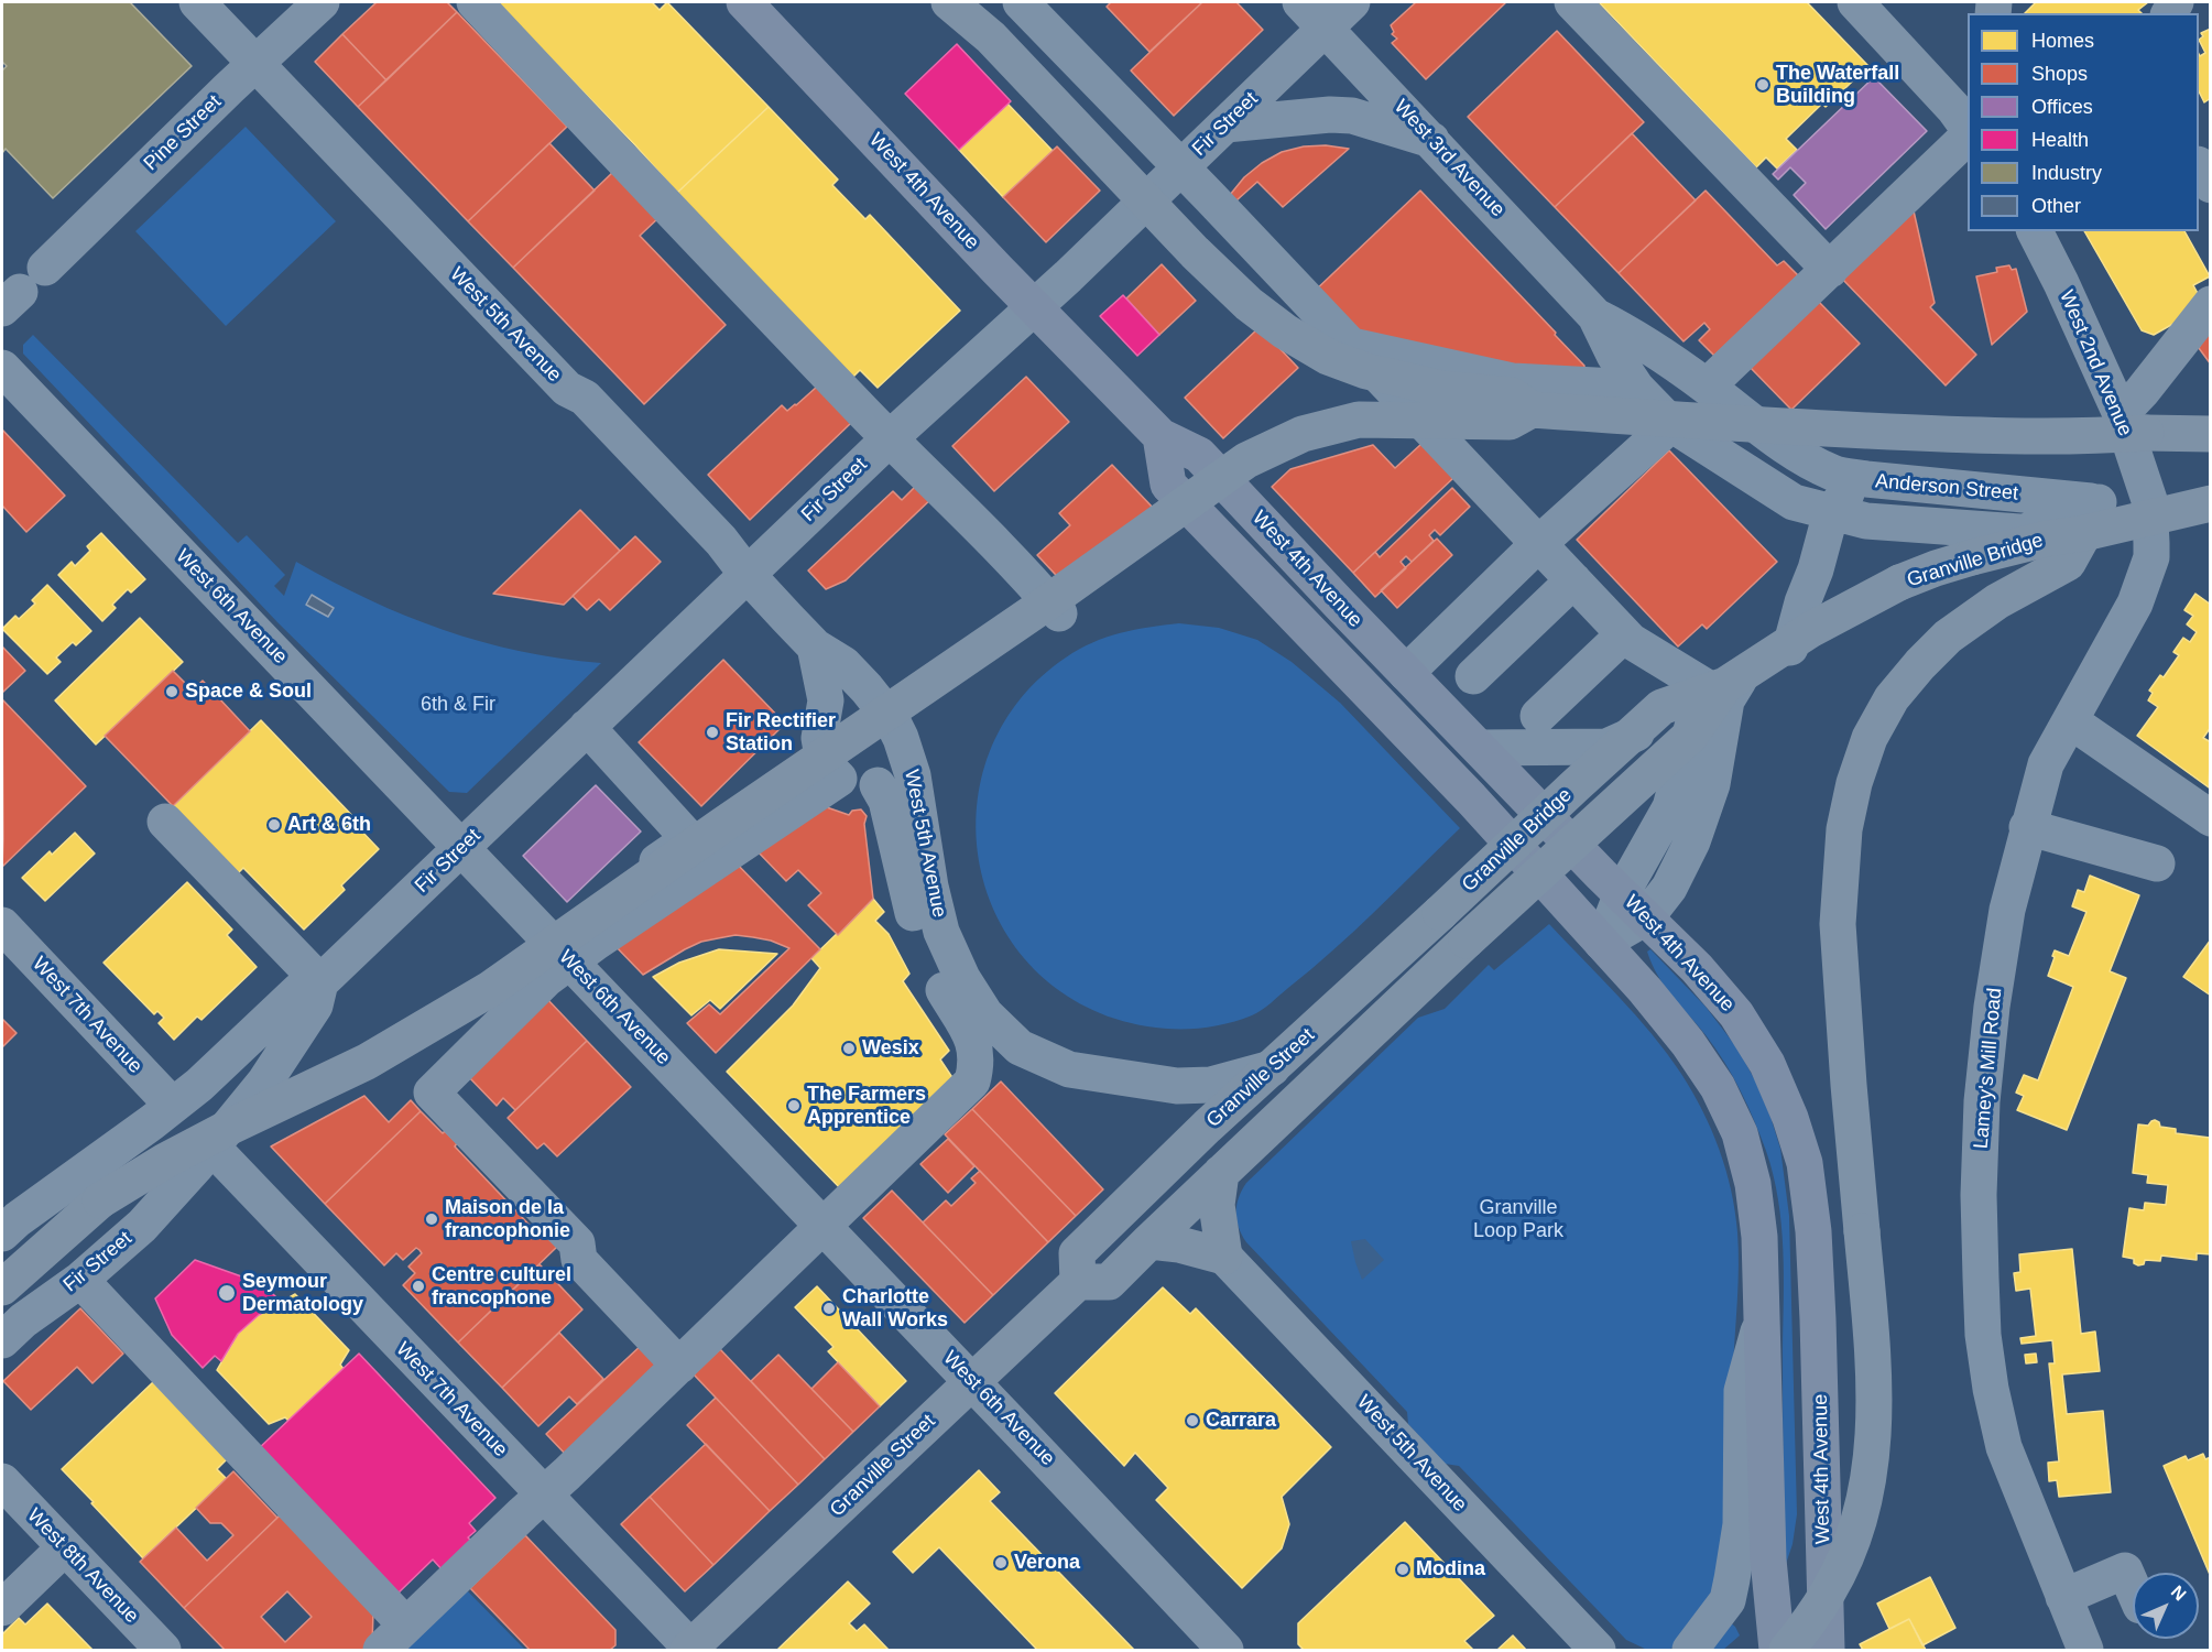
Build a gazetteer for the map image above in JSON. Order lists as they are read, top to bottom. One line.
{"streets":{"highway":["Granville Bridge","Granville Street"],"main road":["West 4th Avenue"],"street":["Fir Street","Pine Street","West 3rd Avenue","West 5th Avenue","West 2nd Avenue","Anderson Street","West 6th Avenue","West 7th Avenue","Lamey's Mill Road","West 8th Avenue"]},"crossings":[["Fir Street","West 3rd Avenue"],["Fir Street","West 4th Avenue"],["Fir Street","West 5th Avenue"],["Fir Street","West 6th Avenue"],["Fir Street","West 7th Avenue"],["Pine Street","West 5th Avenue"],["West 3rd Avenue","Anderson Street"],["West 4th Avenue","Anderson Street"],["West 5th Avenue","Granville Street"],["West 2nd Avenue","Anderson Street"],["West 2nd Avenue","Lamey's Mill Road"],["Anderson Street","Granville Bridge"],["Anderson Street","Lamey's Mill Road"],["Granville Bridge","Granville Street"],["West 6th Avenue","Granville Street"],["West 7th Avenue","Granville Street"]],"parks":["6th & Fir","Granville Loop Park"],"places":["The Waterfall Building","Space & Soul","Fir Rectifier Station","Art & 6th","Wesix","The Farmers Apprentice","Maison de la francophonie","Centre culturel francophone","Seymour Dermatology","Charlotte Wall Works","Carrara","Verona","Modina"],"legend":["Homes","Shops","Offices","Health","Industry","Other"],"north":"top right"}
